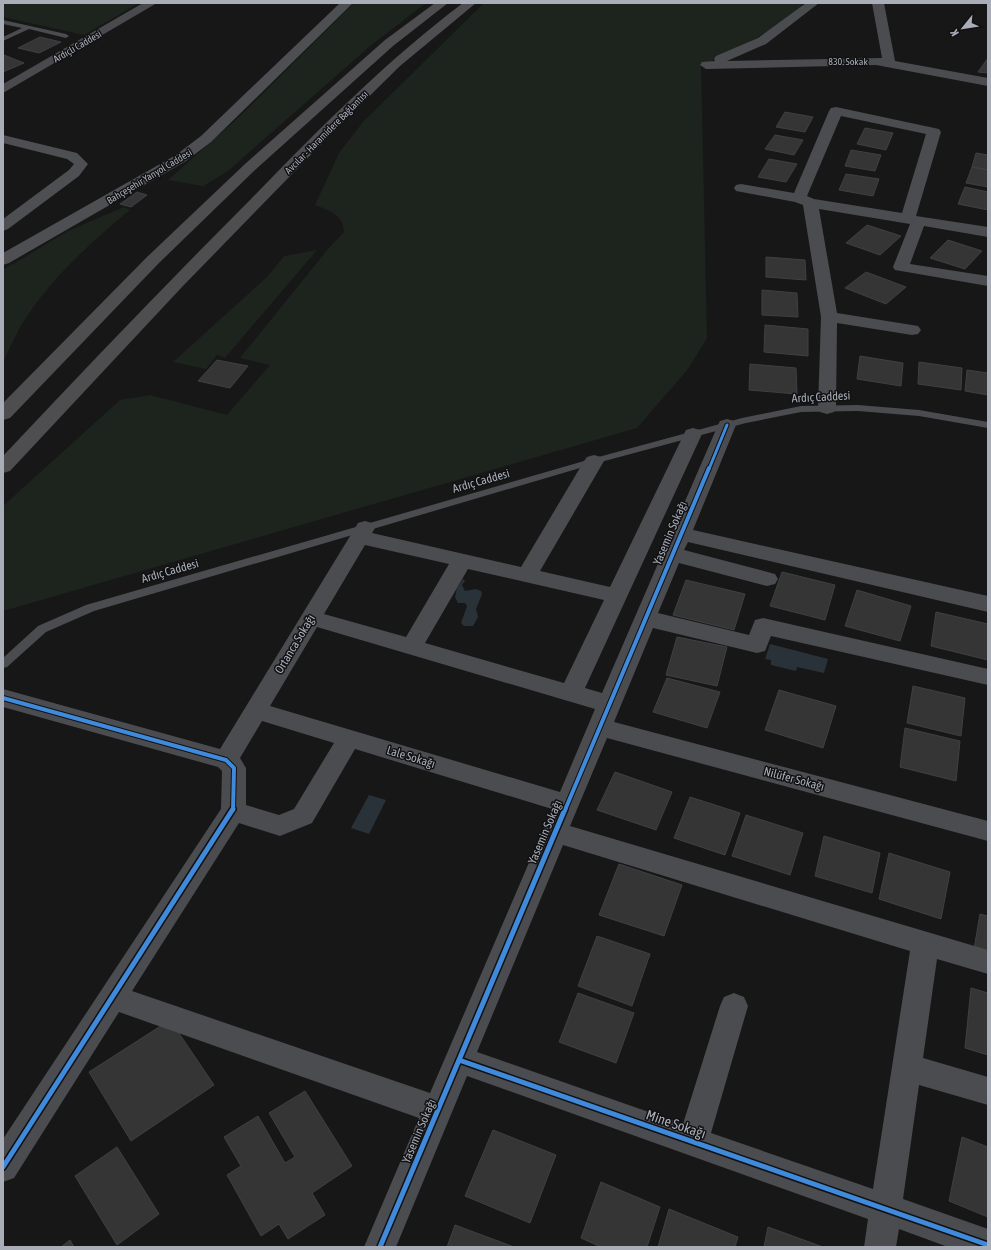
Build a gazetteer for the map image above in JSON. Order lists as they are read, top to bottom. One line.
{"streets":{"highway":["Avcılar - Haramidere Bağlantısı"],"main road":["Ardıçlı Caddesi","Bahçeşehir Yanyol Caddesi"],"street":["830. Sokak","Yasemin Sokağı","Ortanca Sokağı","Lale Sokağı","Nilüfer Sokağı","Mine Sokağı"],"lane":["Ardıç Caddesi"]},"crossings":[["Ardıç Caddesi","Yasemin Sokağı"],["Ardıç Caddesi","Ortanca Sokağı"],["Yasemin Sokağı","Lale Sokağı"],["Yasemin Sokağı","Nilüfer Sokağı"],["Yasemin Sokağı","Mine Sokağı"],["Ortanca Sokağı","Lale Sokağı"]],"north":"bottom left"}
